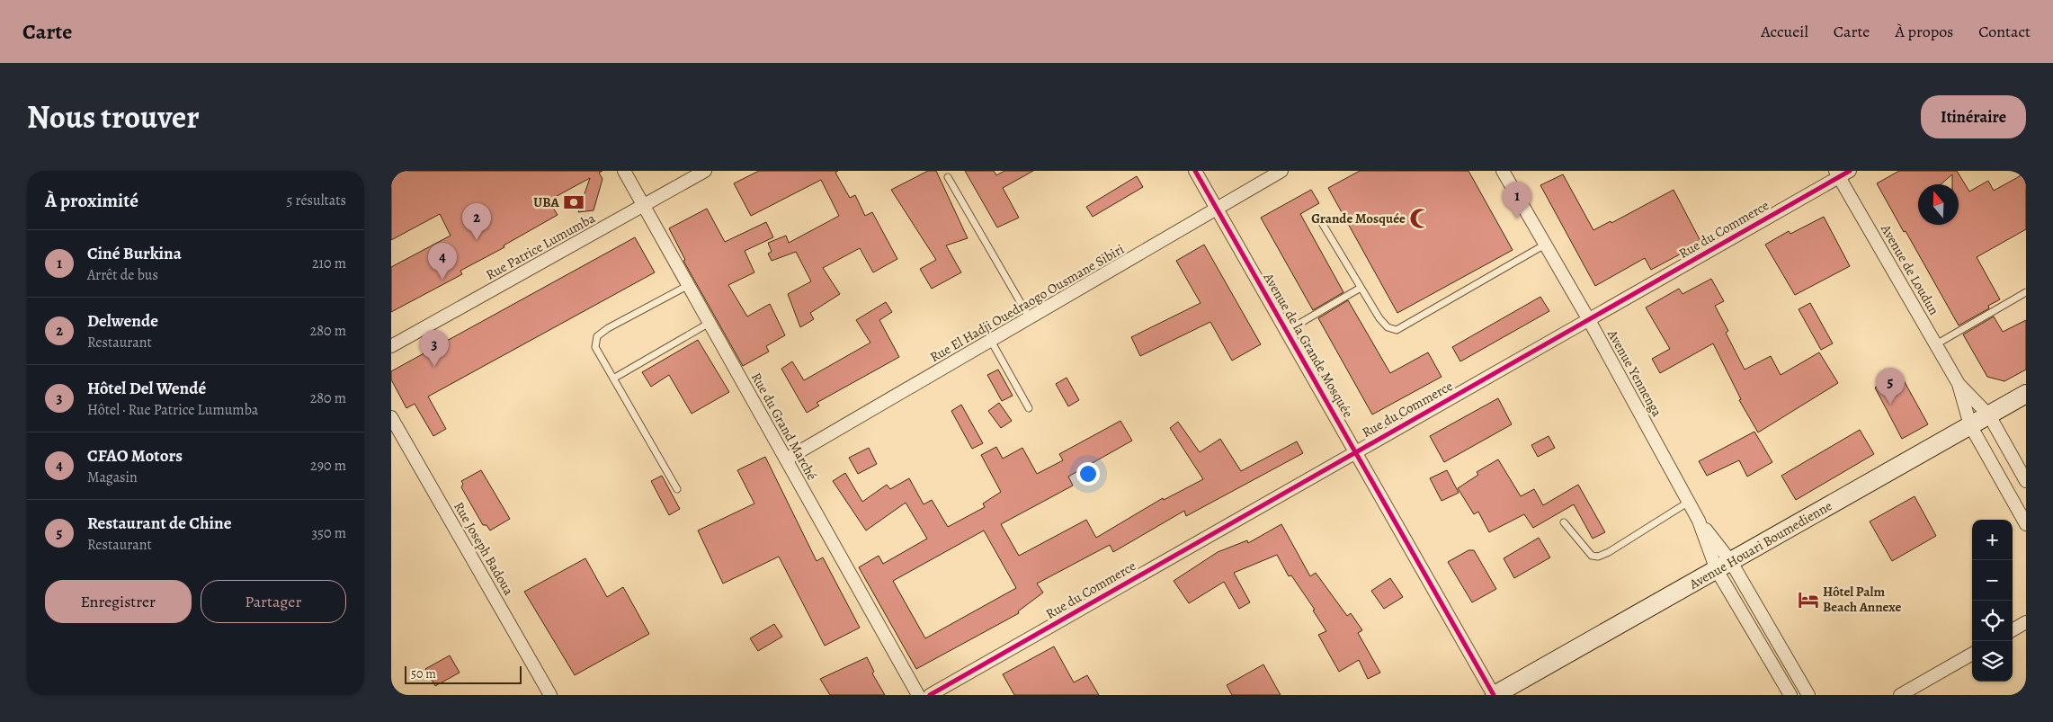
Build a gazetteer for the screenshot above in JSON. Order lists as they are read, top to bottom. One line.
{"streets":{"main road":["Avenue Houari Boumedienne"],"street":["Rue du Commerce","Rue Patrice Lumumba","Avenue de Loudun","Rue El Hadji Ouedraogo Ousmane Sibiri","Avenue de la Grande Mosquée","Avenue Yennenga","Rue du Grand Marché","Rue Joseph Badoua"]},"crossings":[["Rue du Commerce","Avenue de Loudun"],["Rue du Commerce","Avenue de la Grande Mosquée"],["Rue du Commerce","Avenue Yennenga"],["Rue Patrice Lumumba","Rue du Grand Marché"],["Avenue de Loudun","Avenue Houari Boumedienne"],["Rue El Hadji Ouedraogo Ousmane Sibiri","Avenue de la Grande Mosquée"],["Rue El Hadji Ouedraogo Ousmane Sibiri","Rue du Grand Marché"],["Avenue de la Grande Mosquée","Avenue Houari Boumedienne"],["Avenue Yennenga","Avenue Houari Boumedienne"]],"places":{"bank":["UBA"],"mosque":["Grande Mosquée"],"hotel":["Hôtel Palm Beach Annexe"]},"scale_bar":"50 m","north":"top","page":{"header":"Carte","nav":["Accueil","Carte","À propos","Contact"],"title":"Nous trouver","buttons":["Itinéraire",["Enregistrer","Partager"]],"heading":["À proximité","5 résultats"],"pins":["1","2","4","3","5"],"list":[{"mark":"1","name":"Ciné Burkina","note":"Arrêt de bus","value":"210 m"},{"mark":"2","name":"Delwende","note":"Restaurant","value":"280 m"},{"mark":"3","name":"Hôtel Del Wendé","note":"Hôtel · Rue Patrice Lumumba","value":"280 m"},{"mark":"4","name":"CFAO Motors","note":"Magasin","value":"290 m"},{"mark":"5","name":"Restaurant de Chine","note":"Restaurant","value":"350 m"}],"map_buttons":["+","−"],"scale":"50 m"}}
